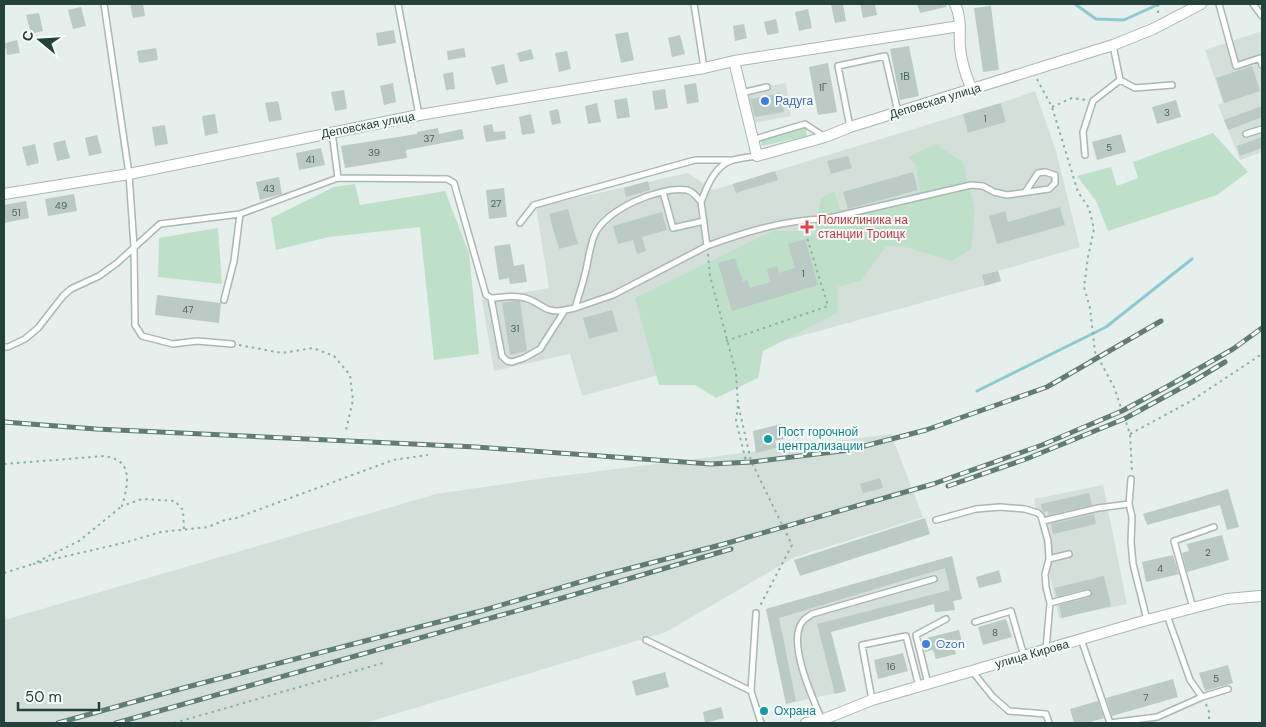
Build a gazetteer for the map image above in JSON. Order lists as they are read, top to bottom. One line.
{"streets":{"street":["Деповская улица","улица Кирова"]},"places":{"other":["Радуга","Пост горочной централизации","Ozon","Охрана"],"health":["Поликлиника на станции Троицк"]},"house_numbers":["1В","1Г","3","1","37","5","39","41","43","27","49","51","1","47","31","2","4","8","16","5","7"],"scale_bar":"50 m","north":"left"}
